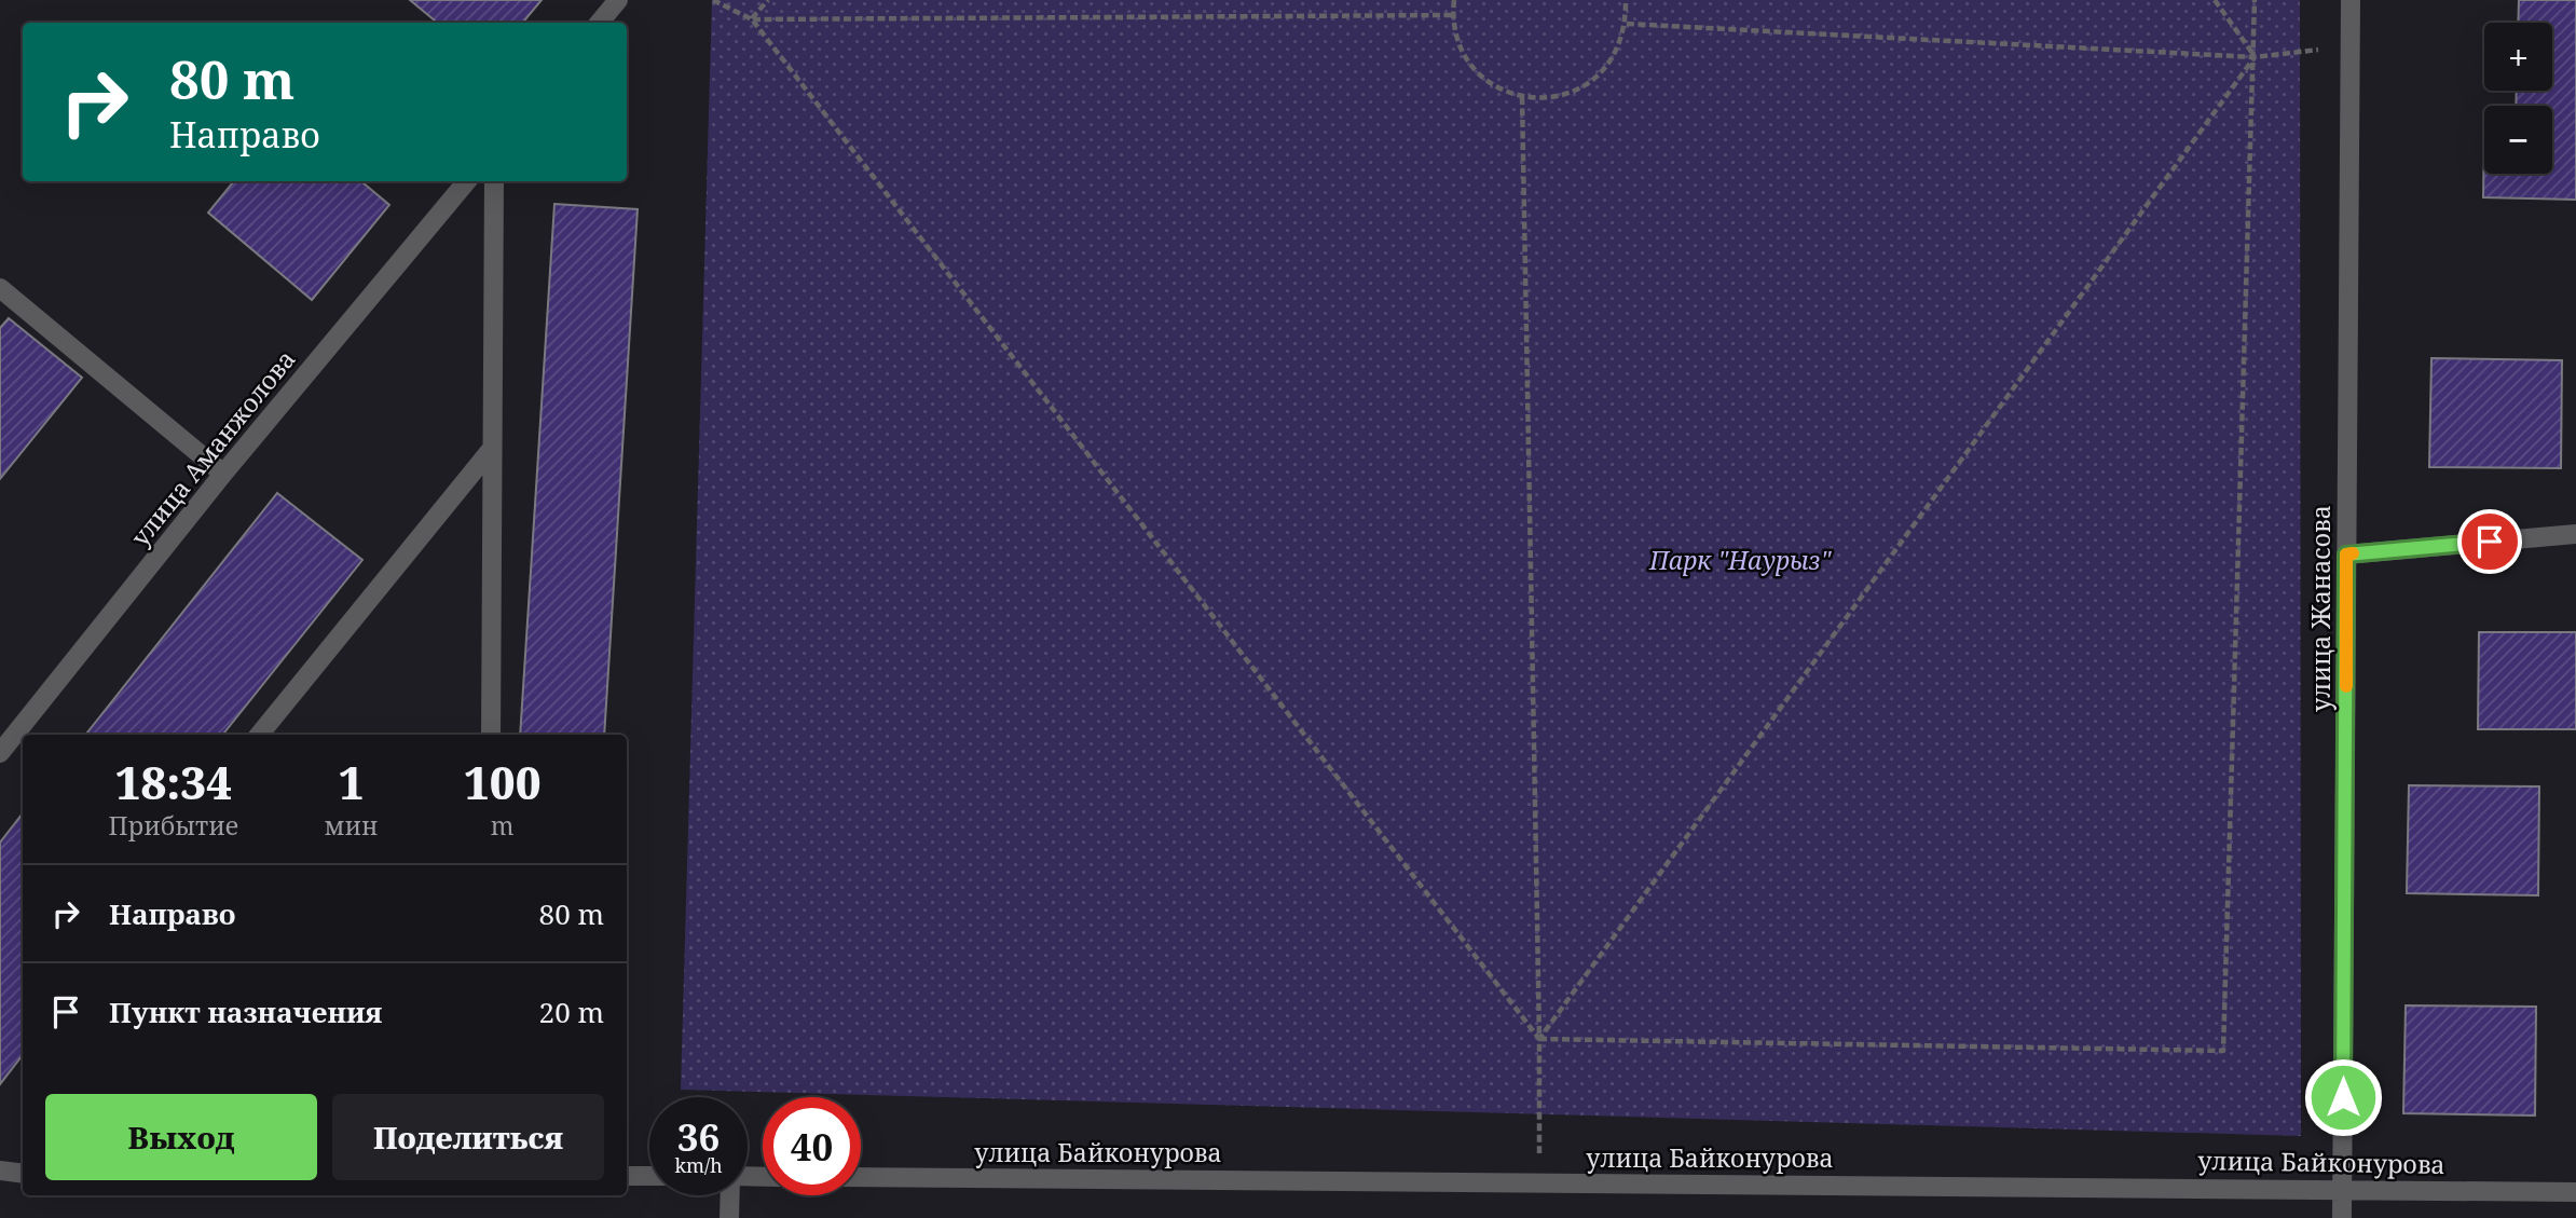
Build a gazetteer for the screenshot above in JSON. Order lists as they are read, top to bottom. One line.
{"streets":{"street":["улица Аманжолова","улица Жанасова","улица Байконурова"]},"crossings":[["улица Жанасова","улица Байконурова"]],"parks":["Парк \"Наурыз\""],"page":{"map_buttons":["+","−"],"turn":["80 m","Направо"],"eta":["18:34","Прибытие","1","мин","100","m"],"list":[{"name":"Направо","value":"80 m"},{"name":"Пункт назначения","value":"20 m"}],"buttons":["Выход","Поделиться"],"speed":"36 km/h","limit":"40"}}
